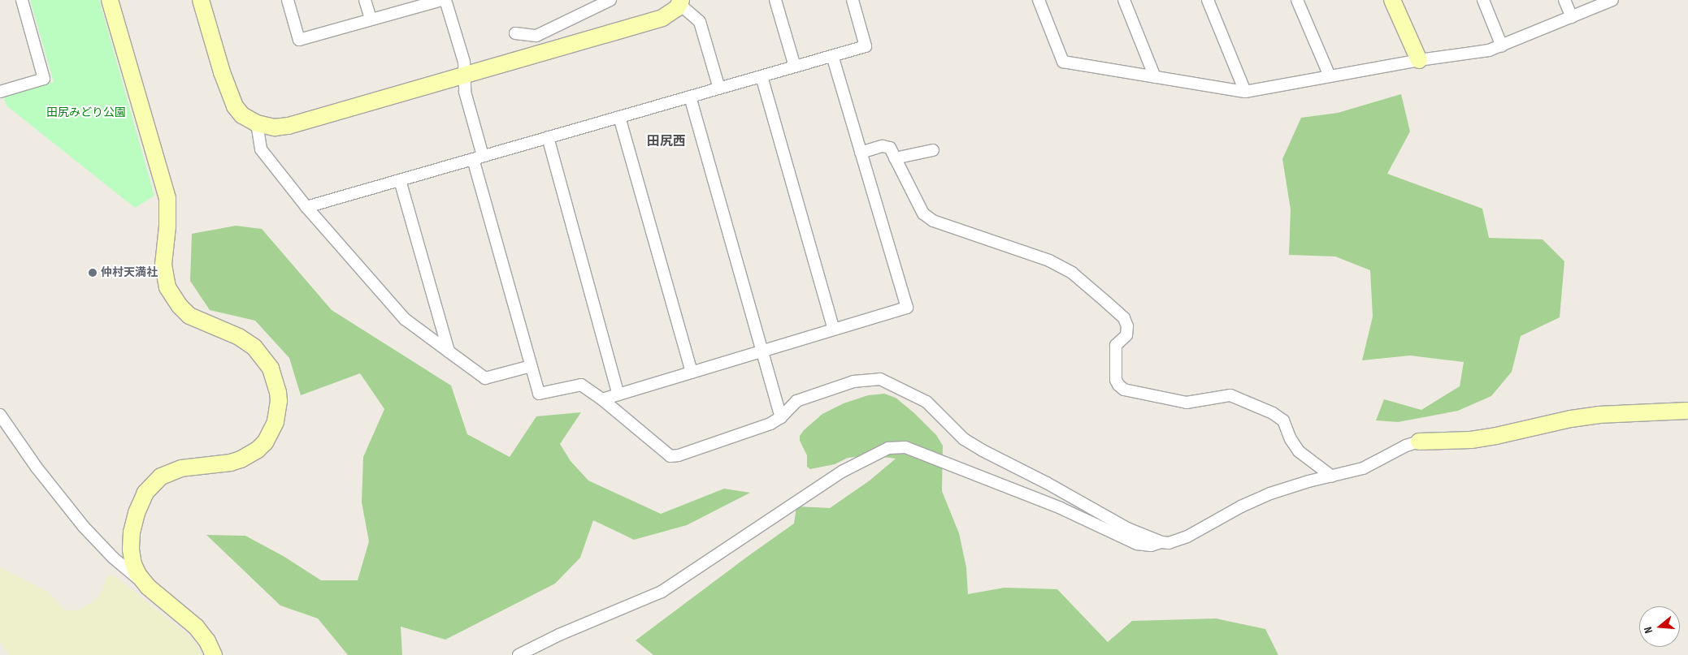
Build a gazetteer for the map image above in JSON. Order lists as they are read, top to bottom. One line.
{"districts":["田尻西"],"parks":["田尻みどり公園"],"places":["仲村天満社"],"north":"left"}
